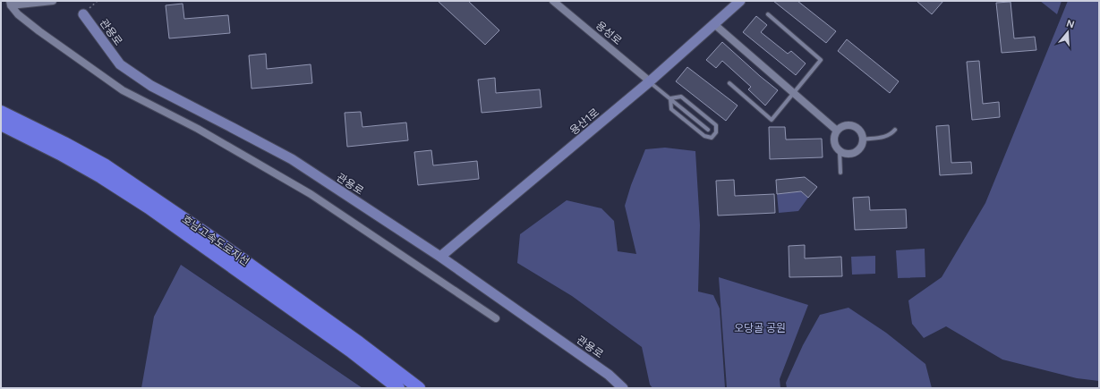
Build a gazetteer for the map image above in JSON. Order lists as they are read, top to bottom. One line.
{"streets":{"highway":["호남고속도로지선"],"main road":["관용로","용산1로"],"street":["용성로"]},"crossings":[["관용로","용산1로"],["용성로","용산1로"]],"parks":["오당골 공원"],"north":"top"}
